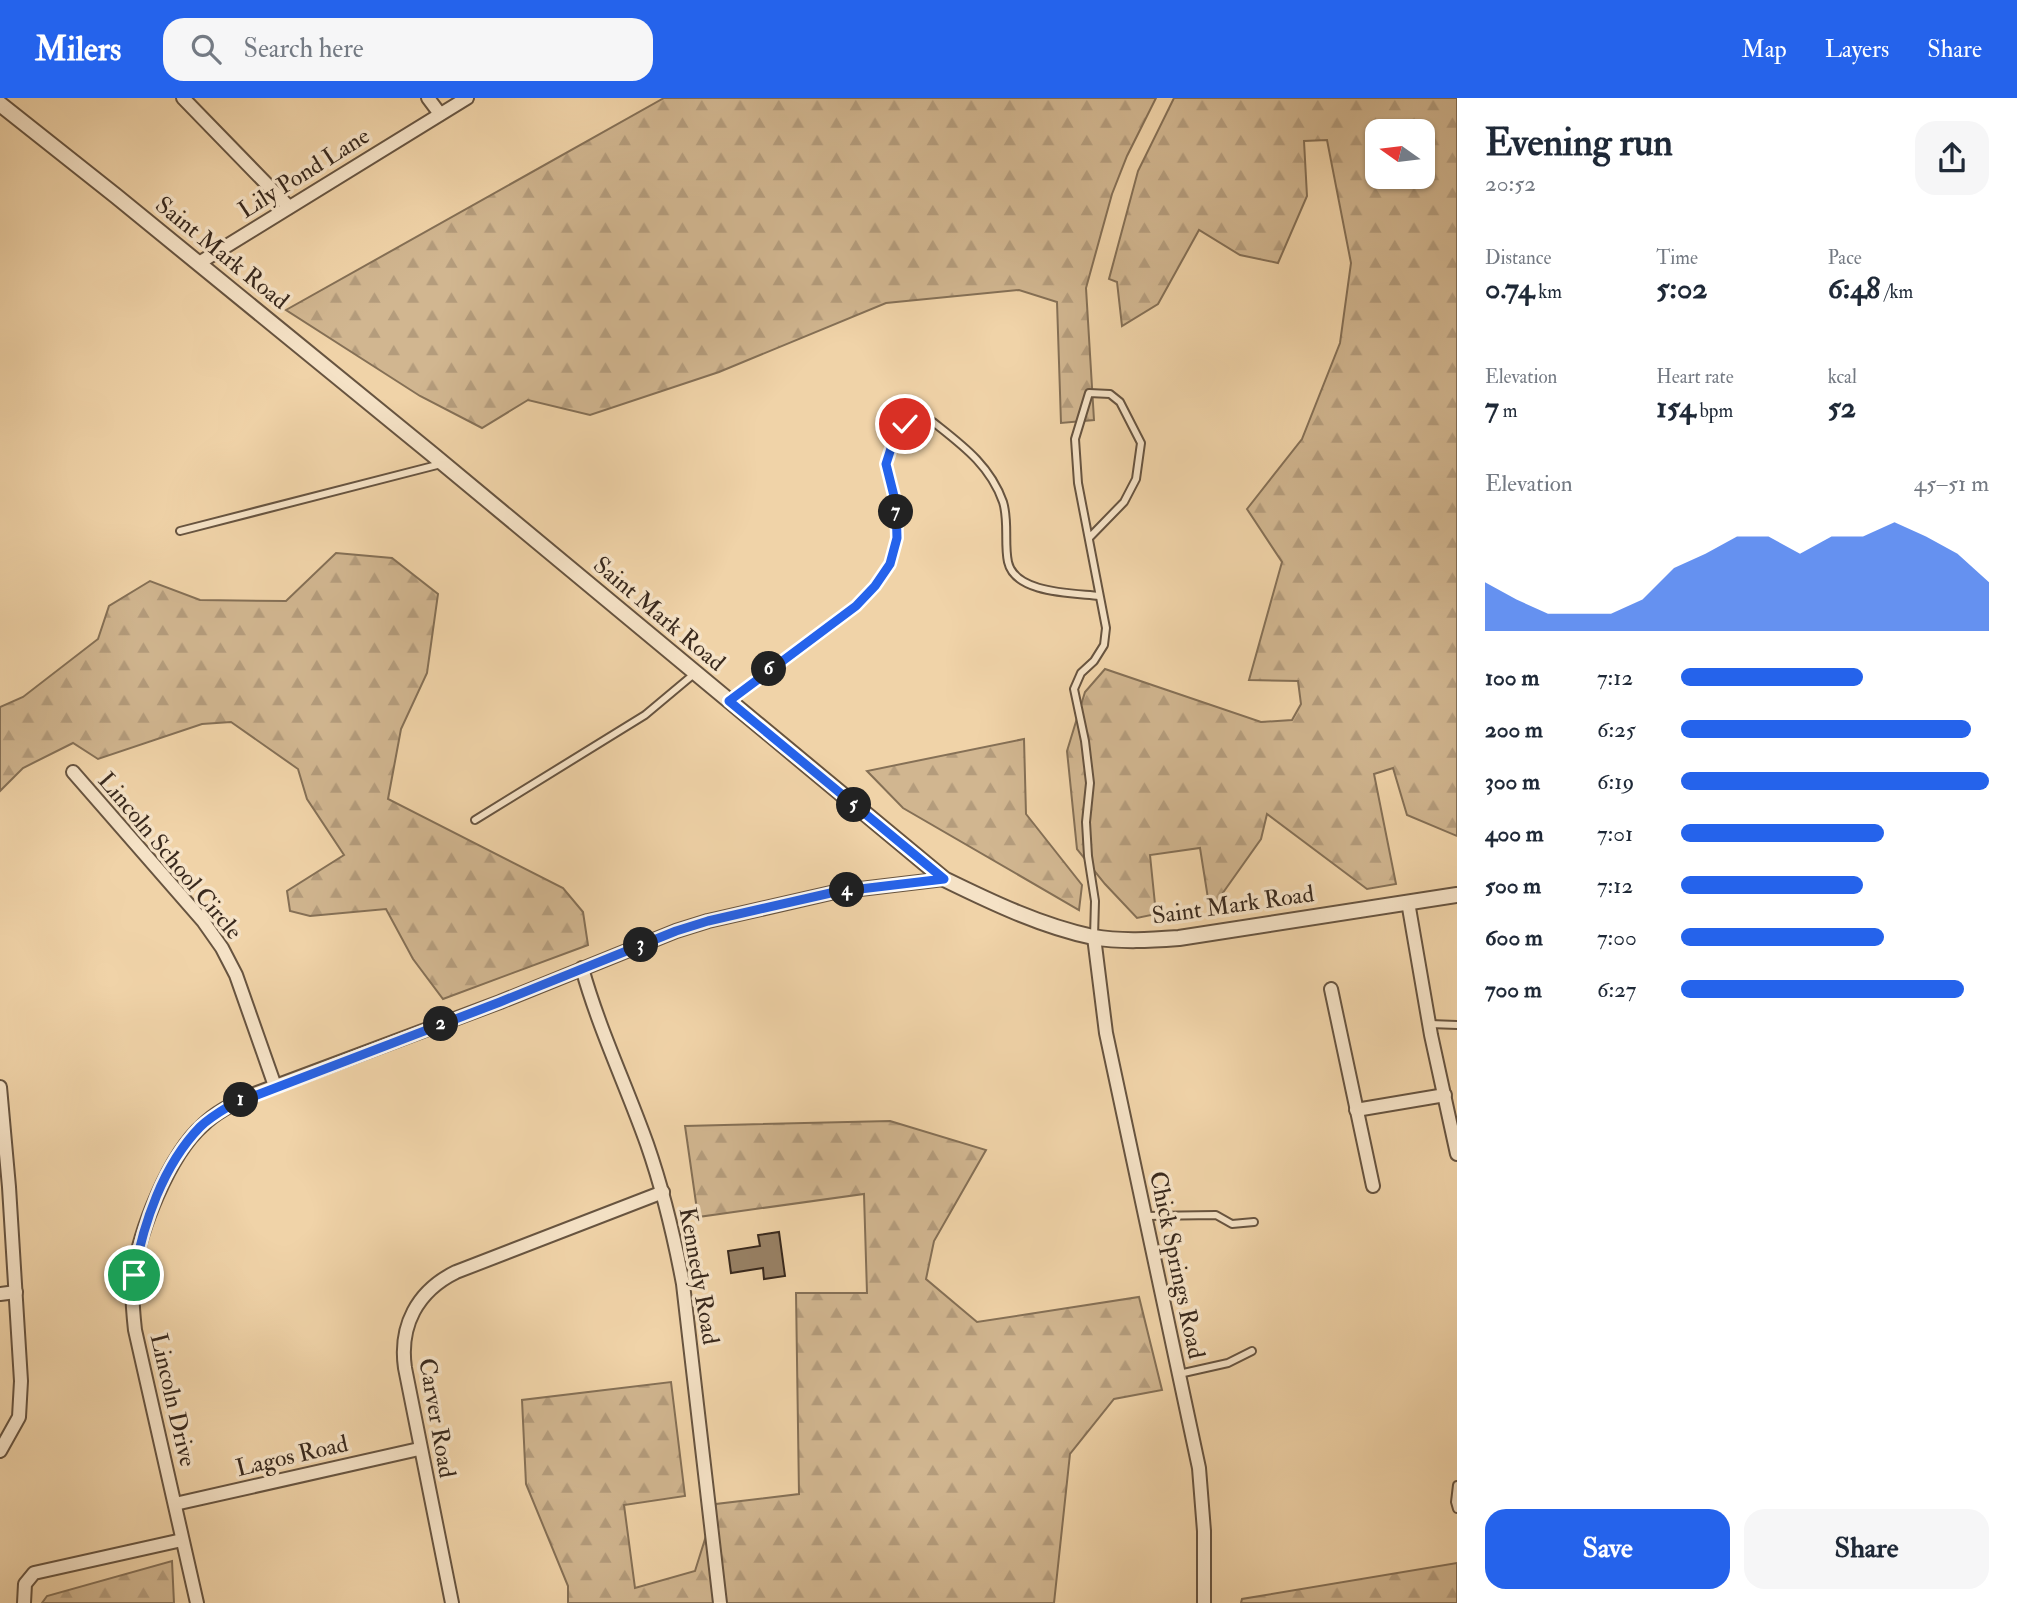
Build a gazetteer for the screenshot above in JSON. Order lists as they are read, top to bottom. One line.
{"streets":{"street":["Lily Pond Lane","Saint Mark Road","Lincoln School Circle","Chick Springs Road","Kennedy Road","Lincoln Drive","Carver Road","Lagos Road"]},"crossings":[["Lily Pond Lane","Saint Mark Road"],["Saint Mark Road","Chick Springs Road"],["Saint Mark Road","Lincoln Drive"],["Lincoln School Circle","Lincoln Drive"],["Kennedy Road","Lincoln Drive"],["Kennedy Road","Carver Road"],["Lincoln Drive","Lagos Road"],["Carver Road","Lagos Road"]],"north":"left","page":{"header":"Milers","search":"Search here","nav":["Map","Layers","Share"],"heading":["Evening run","20:52"],"stats":[["Distance","0.74 km"],["Time","5:02"],["Pace","6:48 /km"],["Elevation","7 m"],["Heart rate","154 bpm"],["kcal","52"]],"chart":["Elevation","45–51 m"],"pins":["7","6","5","4","3","2","1"],"list":[{"name":"100 m","note":"7:12"},{"name":"200 m","note":"6:25"},{"name":"300 m","note":"6:19"},{"name":"400 m","note":"7:01"},{"name":"500 m","note":"7:12"},{"name":"600 m","note":"7:00"},{"name":"700 m","note":"6:27"}],"buttons":["Save","Share"]}}
